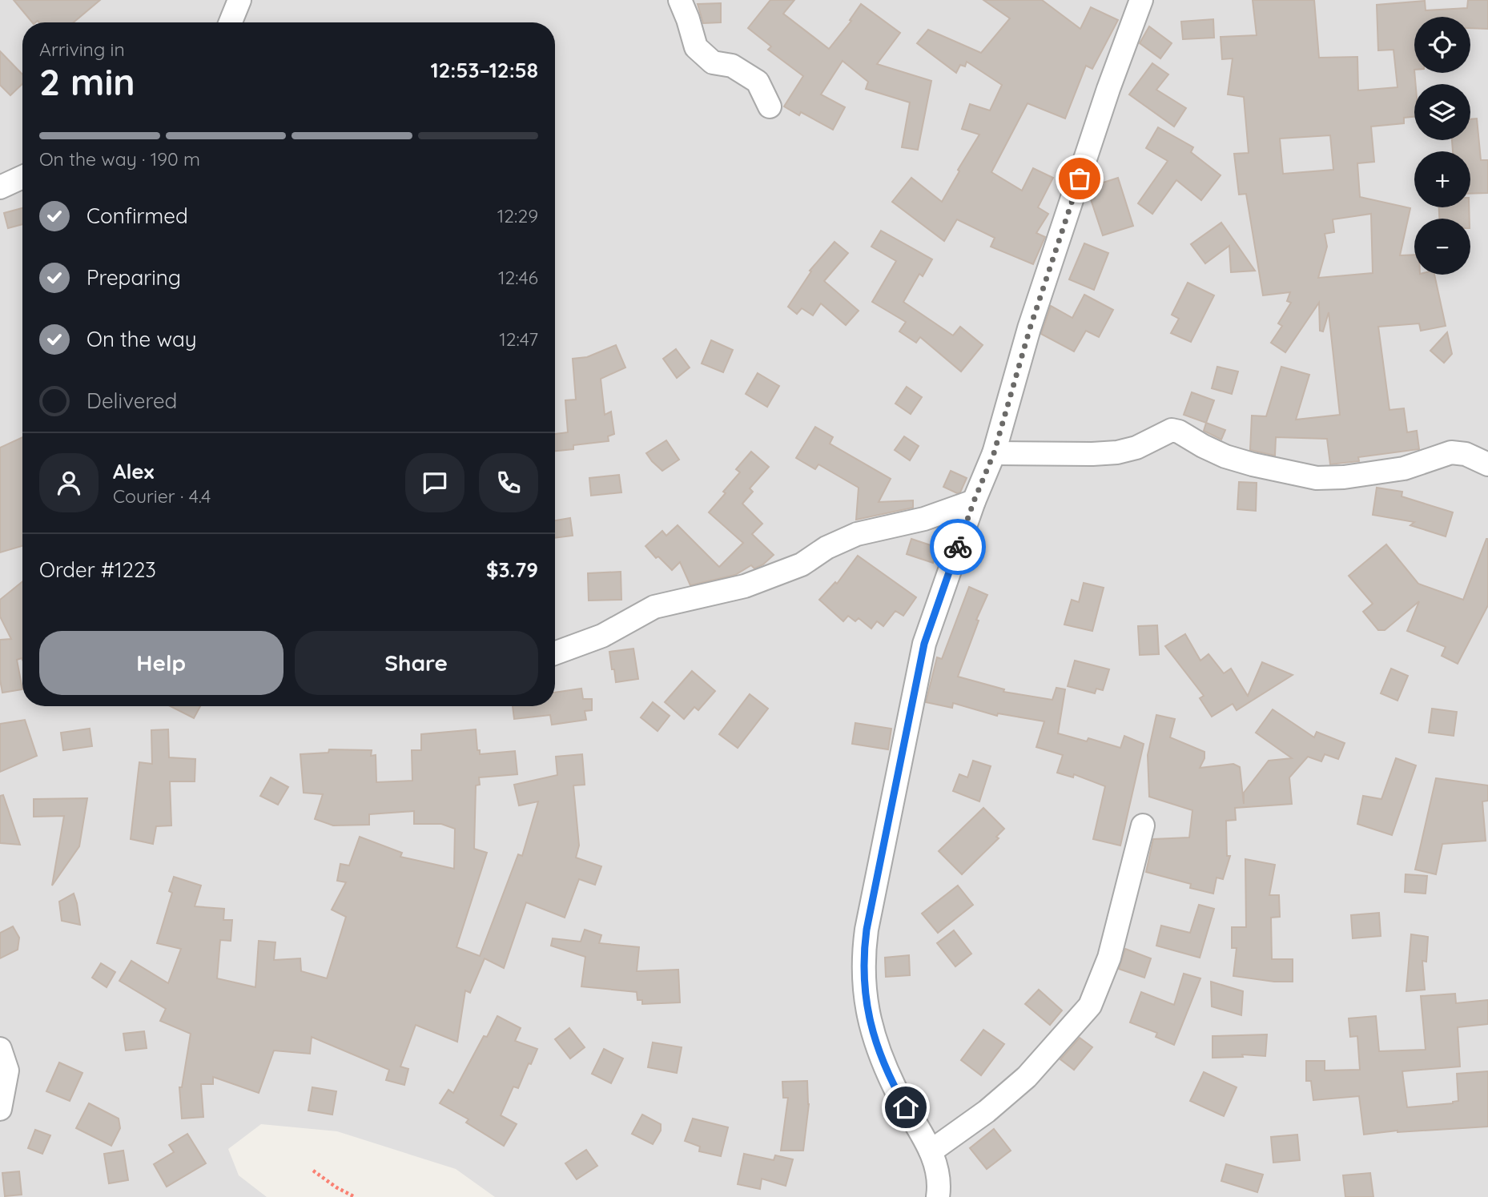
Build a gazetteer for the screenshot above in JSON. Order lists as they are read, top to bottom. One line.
{"page":{"map_buttons":["+","−"],"heading":["2 min","Arriving in","12:53–12:58"],"panel":["Alex","Courier · 4.4","Order #1223","$3.79"],"bar":"On the way · 190 m","list":[["Confirmed","12:29"],["Preparing","12:46"],["On the way","12:47"],"Delivered"],"buttons":["Help","Share"]}}
